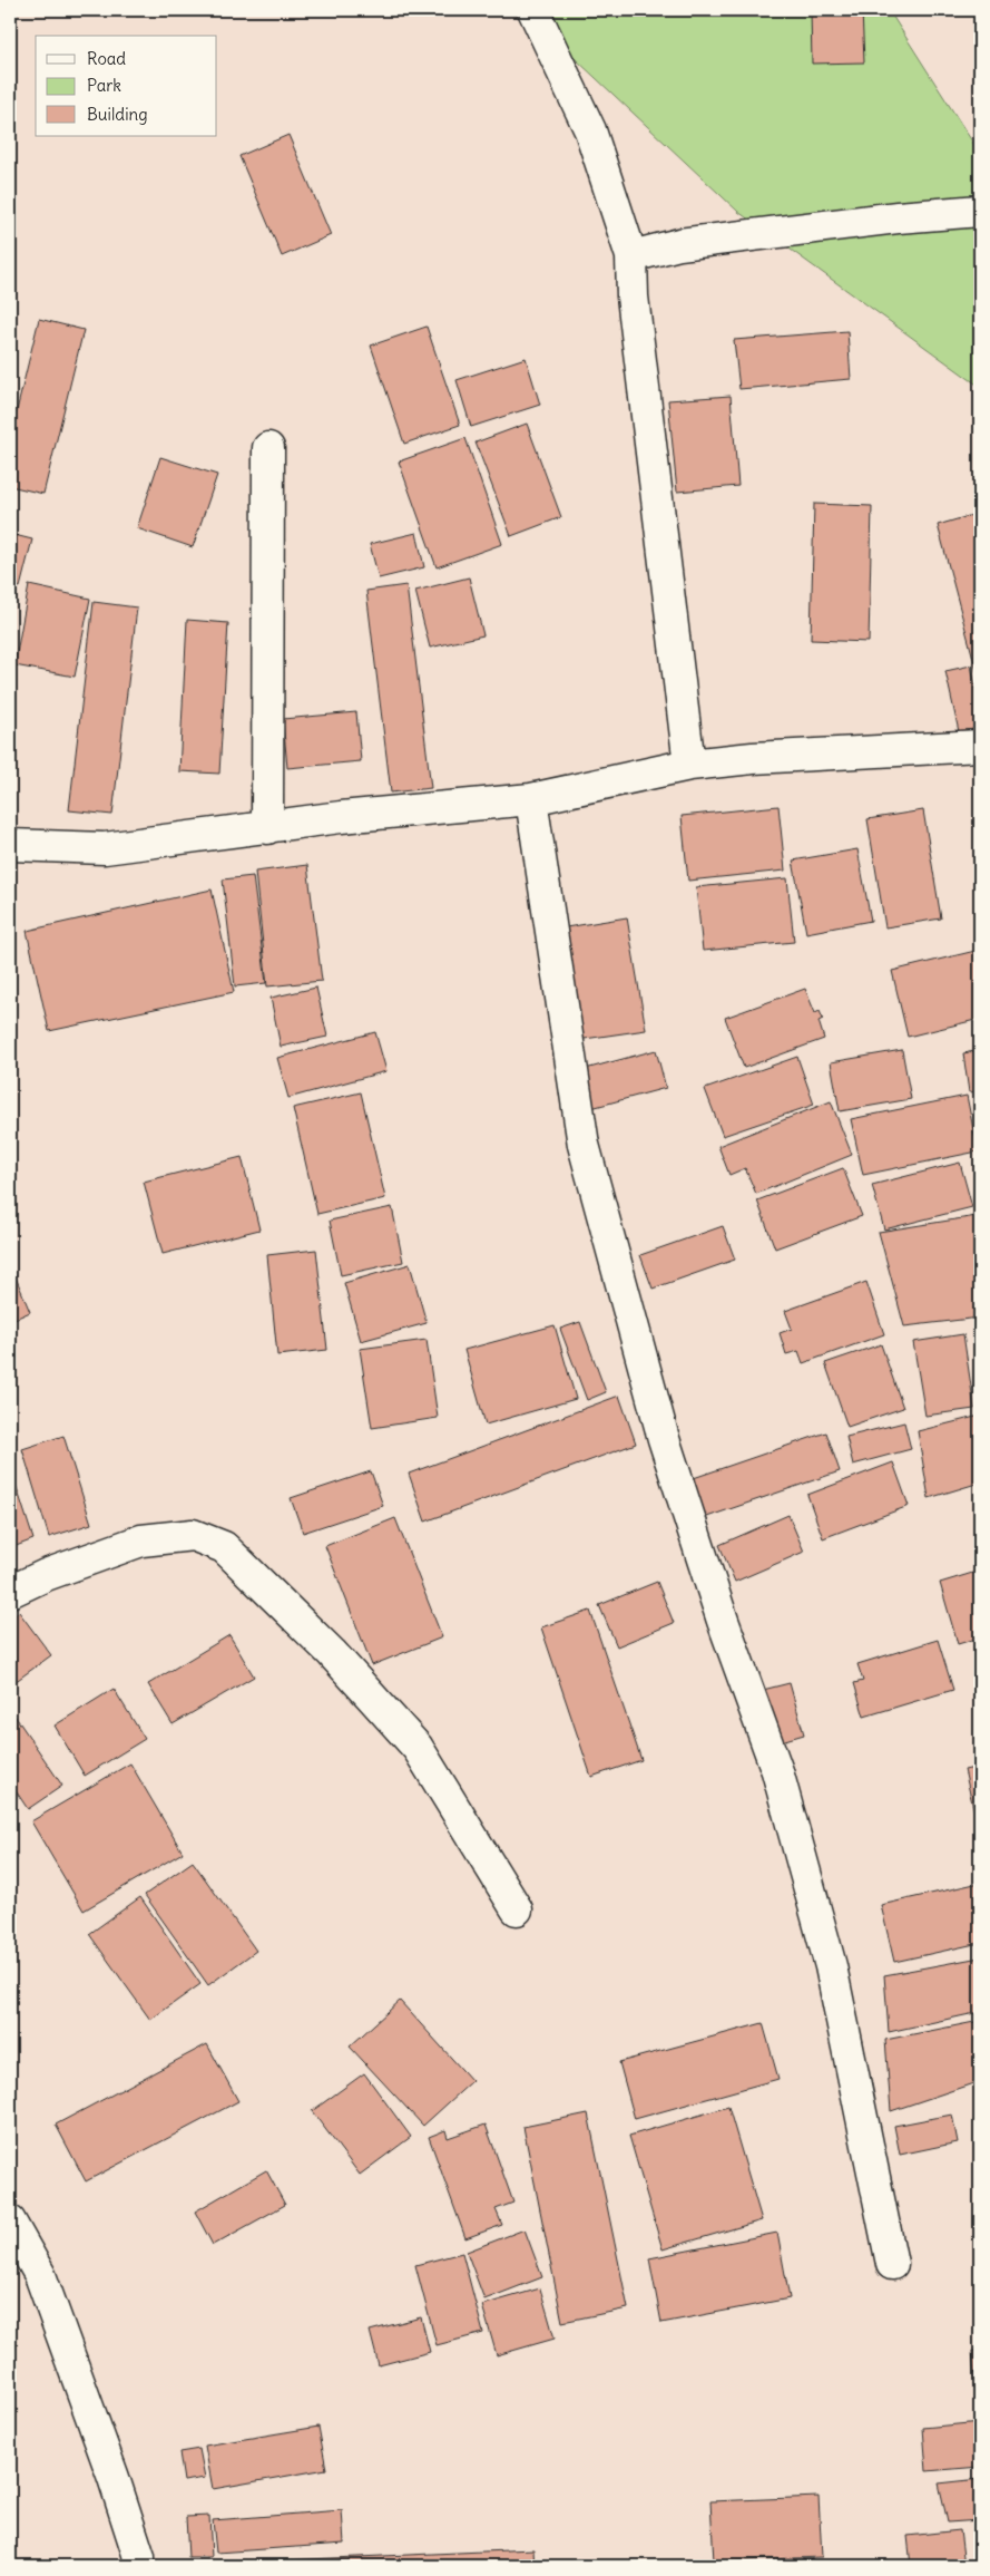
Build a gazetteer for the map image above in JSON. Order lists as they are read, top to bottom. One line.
{"legend":["Road","Park","Building"]}
